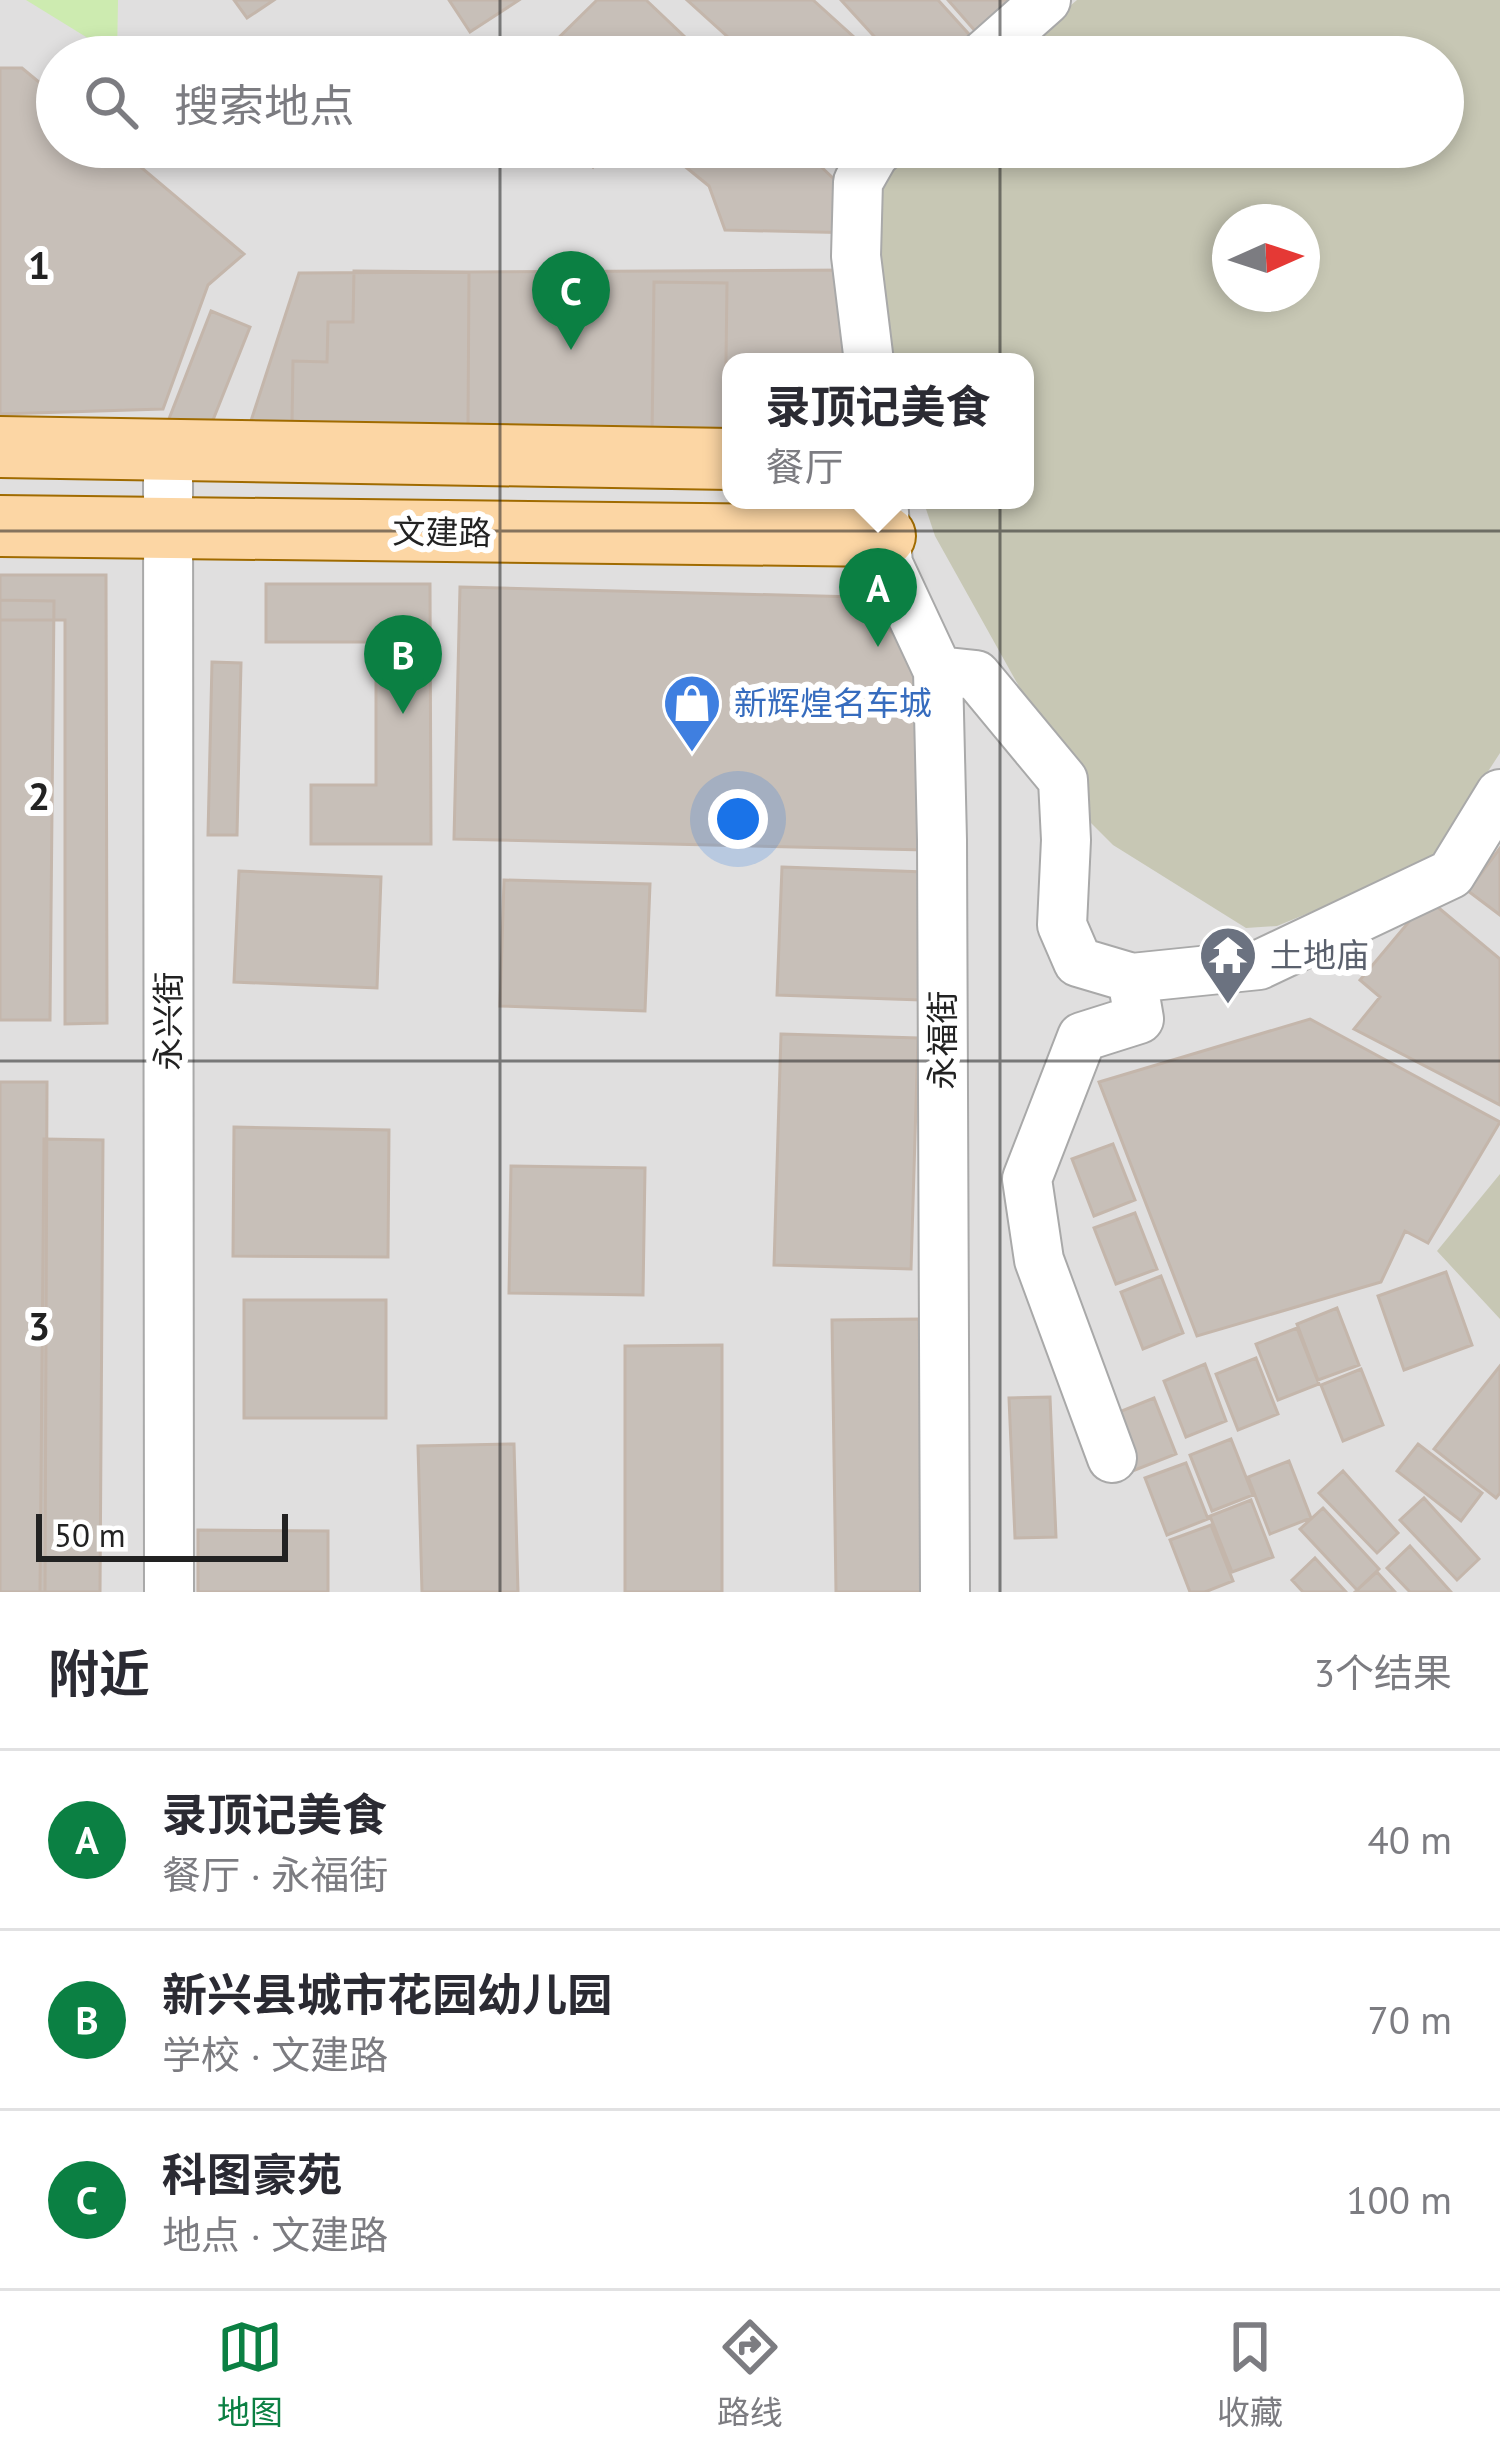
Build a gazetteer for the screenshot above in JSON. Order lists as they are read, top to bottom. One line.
{"streets":{"main road":["文建路"],"street":["永兴街","永福街"]},"crossings":[["文建路","永兴街"],["文建路","永福街"]],"places":{"shop":["新辉煌名车城"],"temple":["土地庙"]},"scale_bar":"50 m","north":"right","page":{"search":"搜索地点","pins":["C","A","B"],"popup":["录顶记美食","餐厅"],"scale":"50 m","heading":["附近","3个结果"],"list":[{"mark":"A","name":"录顶记美食","note":"餐厅 · 永福街","value":"40 m"},{"mark":"B","name":"新兴县城市花园幼儿园","note":"学校 · 文建路","value":"70 m"},{"mark":"C","name":"科图豪苑","note":"地点 · 文建路","value":"100 m"}],"nav":["地图","路线","收藏"]},"grid":{"rows":["1","2","3"]}}
